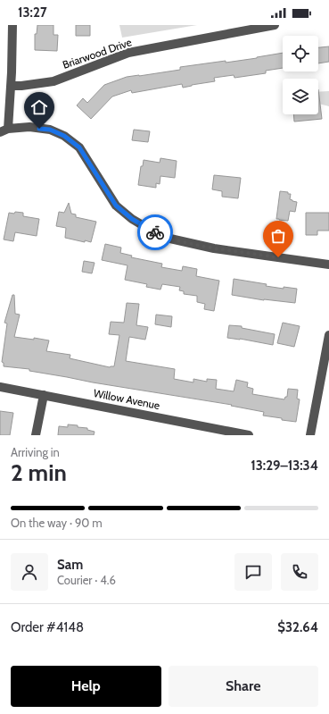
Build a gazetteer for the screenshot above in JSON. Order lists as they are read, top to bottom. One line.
{"streets":{"street":["Briarwood Drive","Willow Avenue"]},"page":{"status":"13:27","heading":["2 min","Arriving in","13:29–13:34"],"panel":["Sam","Courier · 4.6","Order #4148","$32.64"],"bar":"On the way · 90 m","buttons":["Help","Share"]}}
